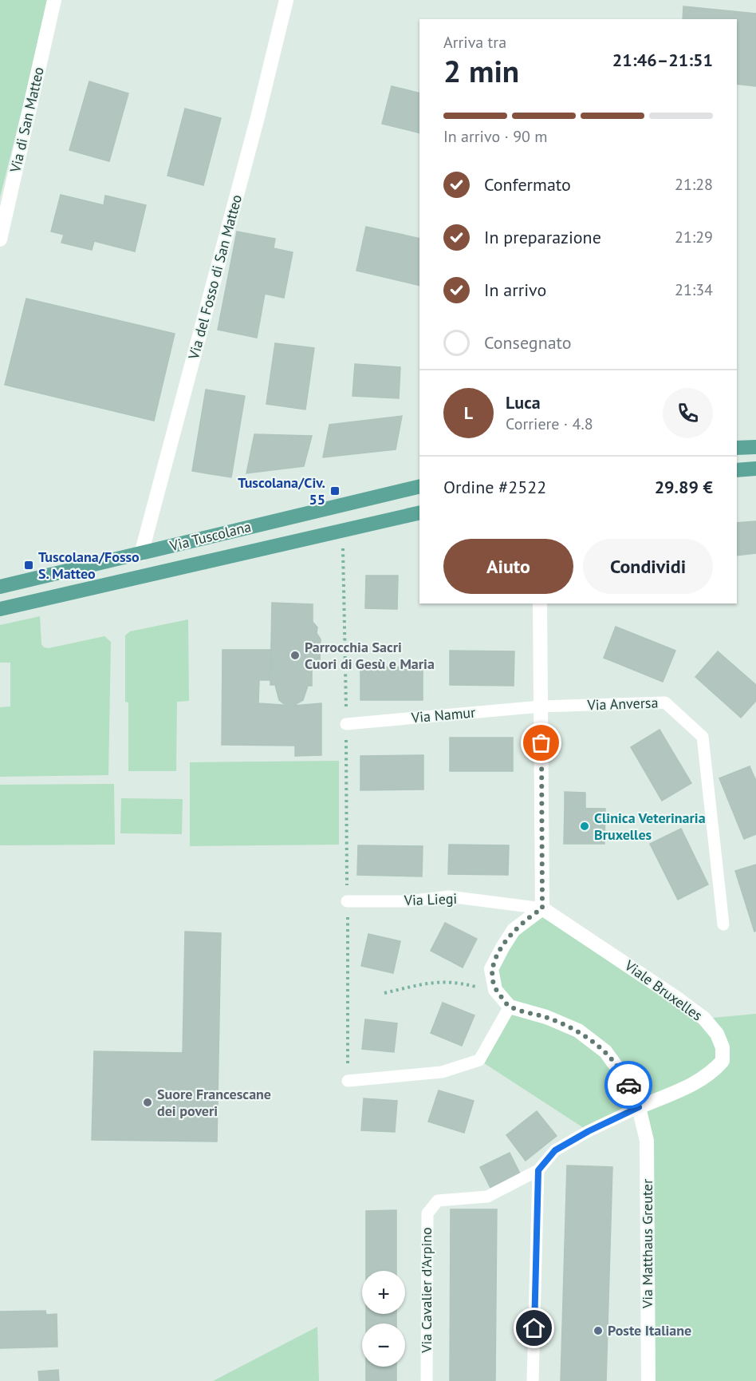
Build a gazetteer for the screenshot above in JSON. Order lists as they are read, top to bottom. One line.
{"streets":{"main road":["Via Tuscolana"],"street":["Via di San Matteo","Via del Fosso di San Matteo","Viale Bruxelles","Via Matthaus Greuter"],"lane":["Via Anversa","Via Namur","Via Liegi","Via Cavalier d'Arpino"]},"crossings":[["Via del Fosso di San Matteo","Via Tuscolana"],["Via Anversa","Via Namur"],["Via Liegi","Viale Bruxelles"],["Viale Bruxelles","Via Matthaus Greuter"],["Viale Bruxelles","Via Cavalier d'Arpino"],["Via Matthaus Greuter","Via Cavalier d'Arpino"]],"places":{"transit":["Tuscolana/Civ. 55","Tuscolana/Fosso S. Matteo"],"other":["Parrocchia Sacri Cuori di Gesù e Maria","Clinica Veterinaria Bruxelles","Suore Francescane dei poveri","Poste Italiane"]},"page":{"heading":["2 min","Arriva tra","21:46–21:51"],"panel":["Luca","Corriere · 4.8","Ordine #2522","29.89 €"],"bar":"In arrivo · 90 m","list":[["Confermato","21:28"],["In preparazione","21:29"],["In arrivo","21:34"],"Consegnato"],"round":"L","buttons":["Aiuto","Condividi"],"map_buttons":["+","−"]}}
